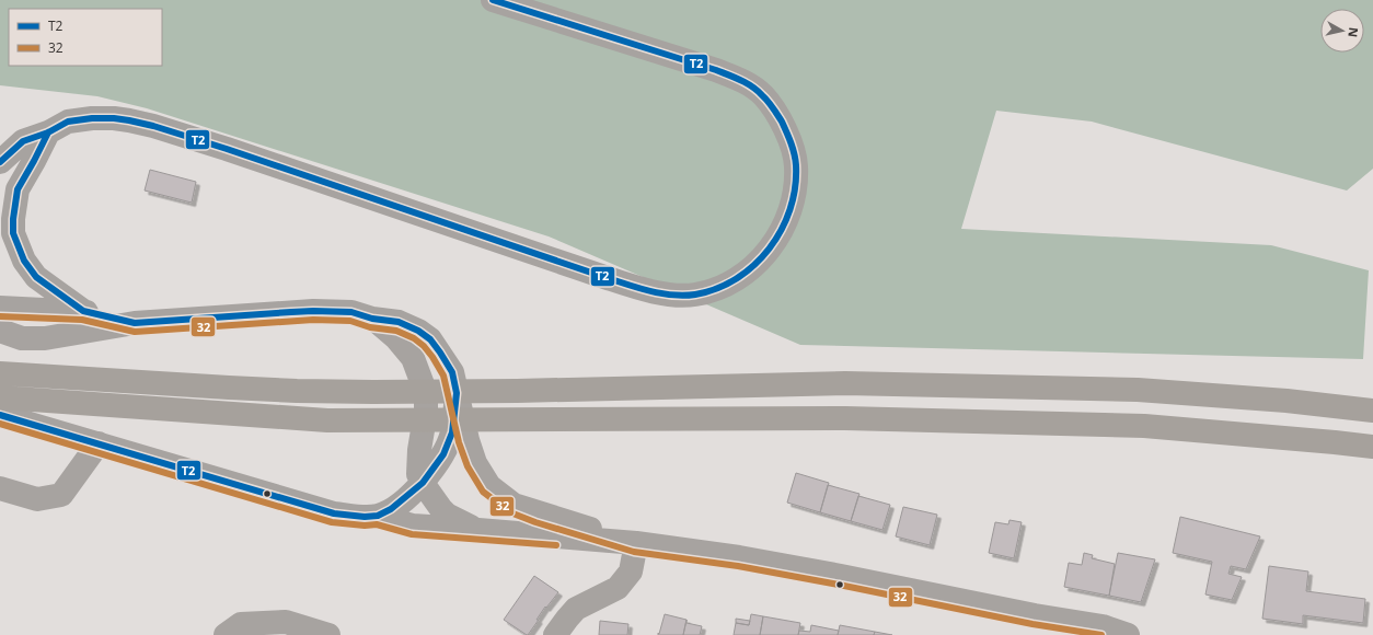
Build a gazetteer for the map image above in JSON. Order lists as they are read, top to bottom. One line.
{"lines":["transit line T2","transit line 32"],"legend":["T2","32"],"north":"right"}
